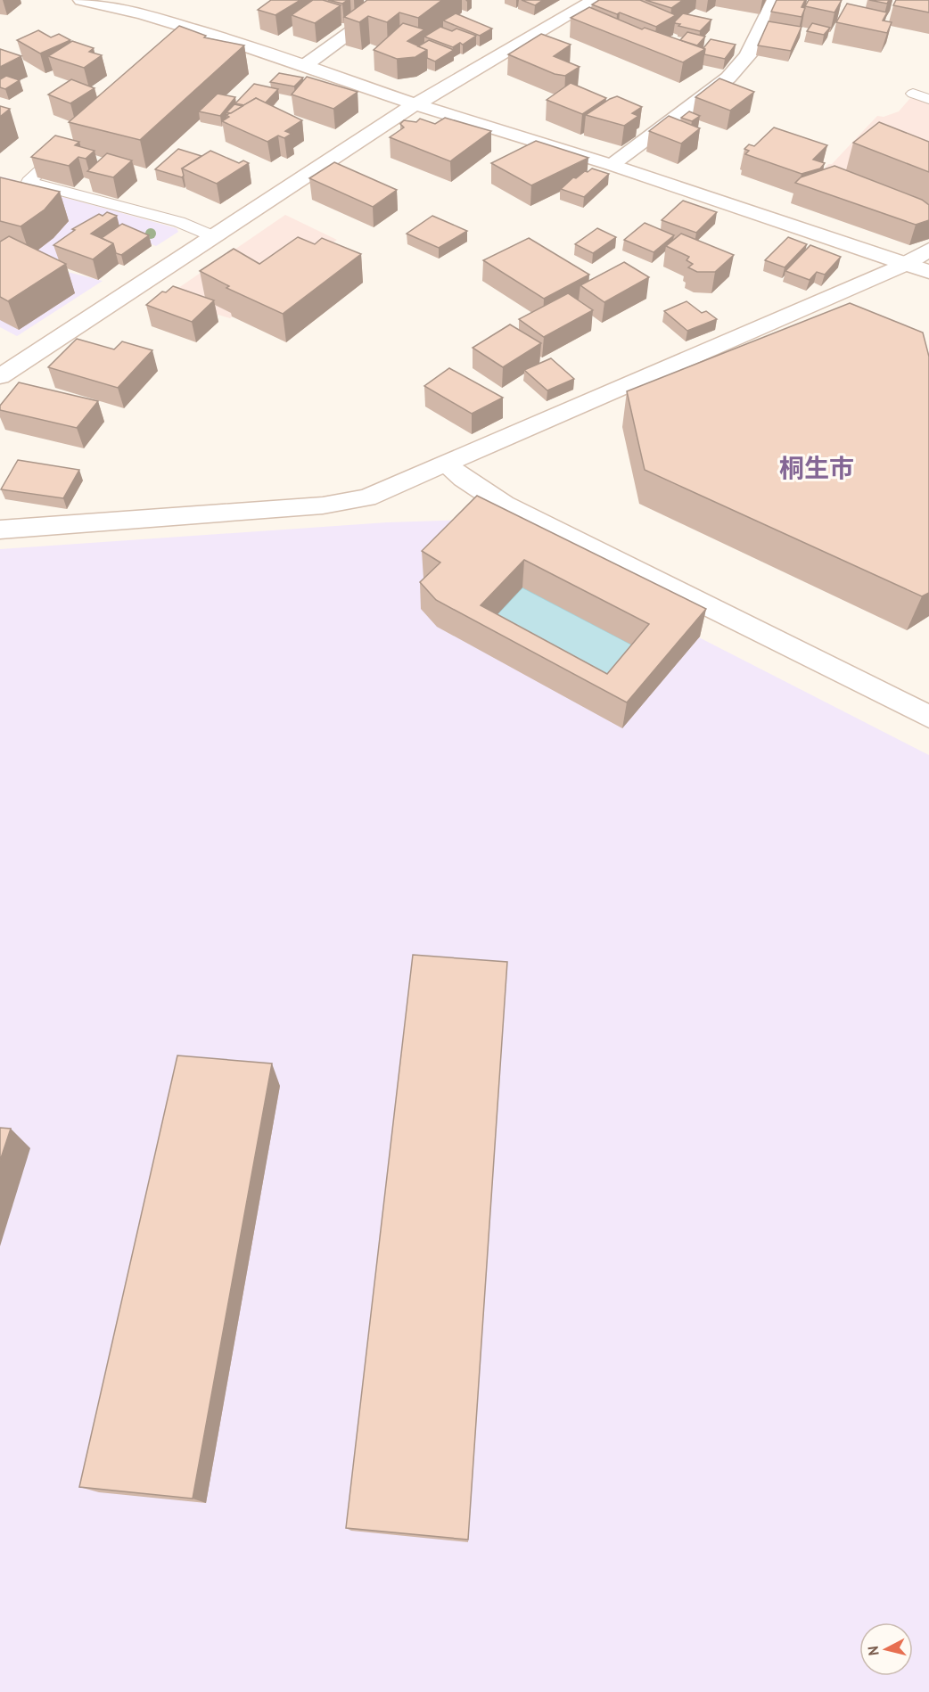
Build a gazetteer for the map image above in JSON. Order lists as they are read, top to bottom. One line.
{"districts":["桐生市"],"north":"left"}
